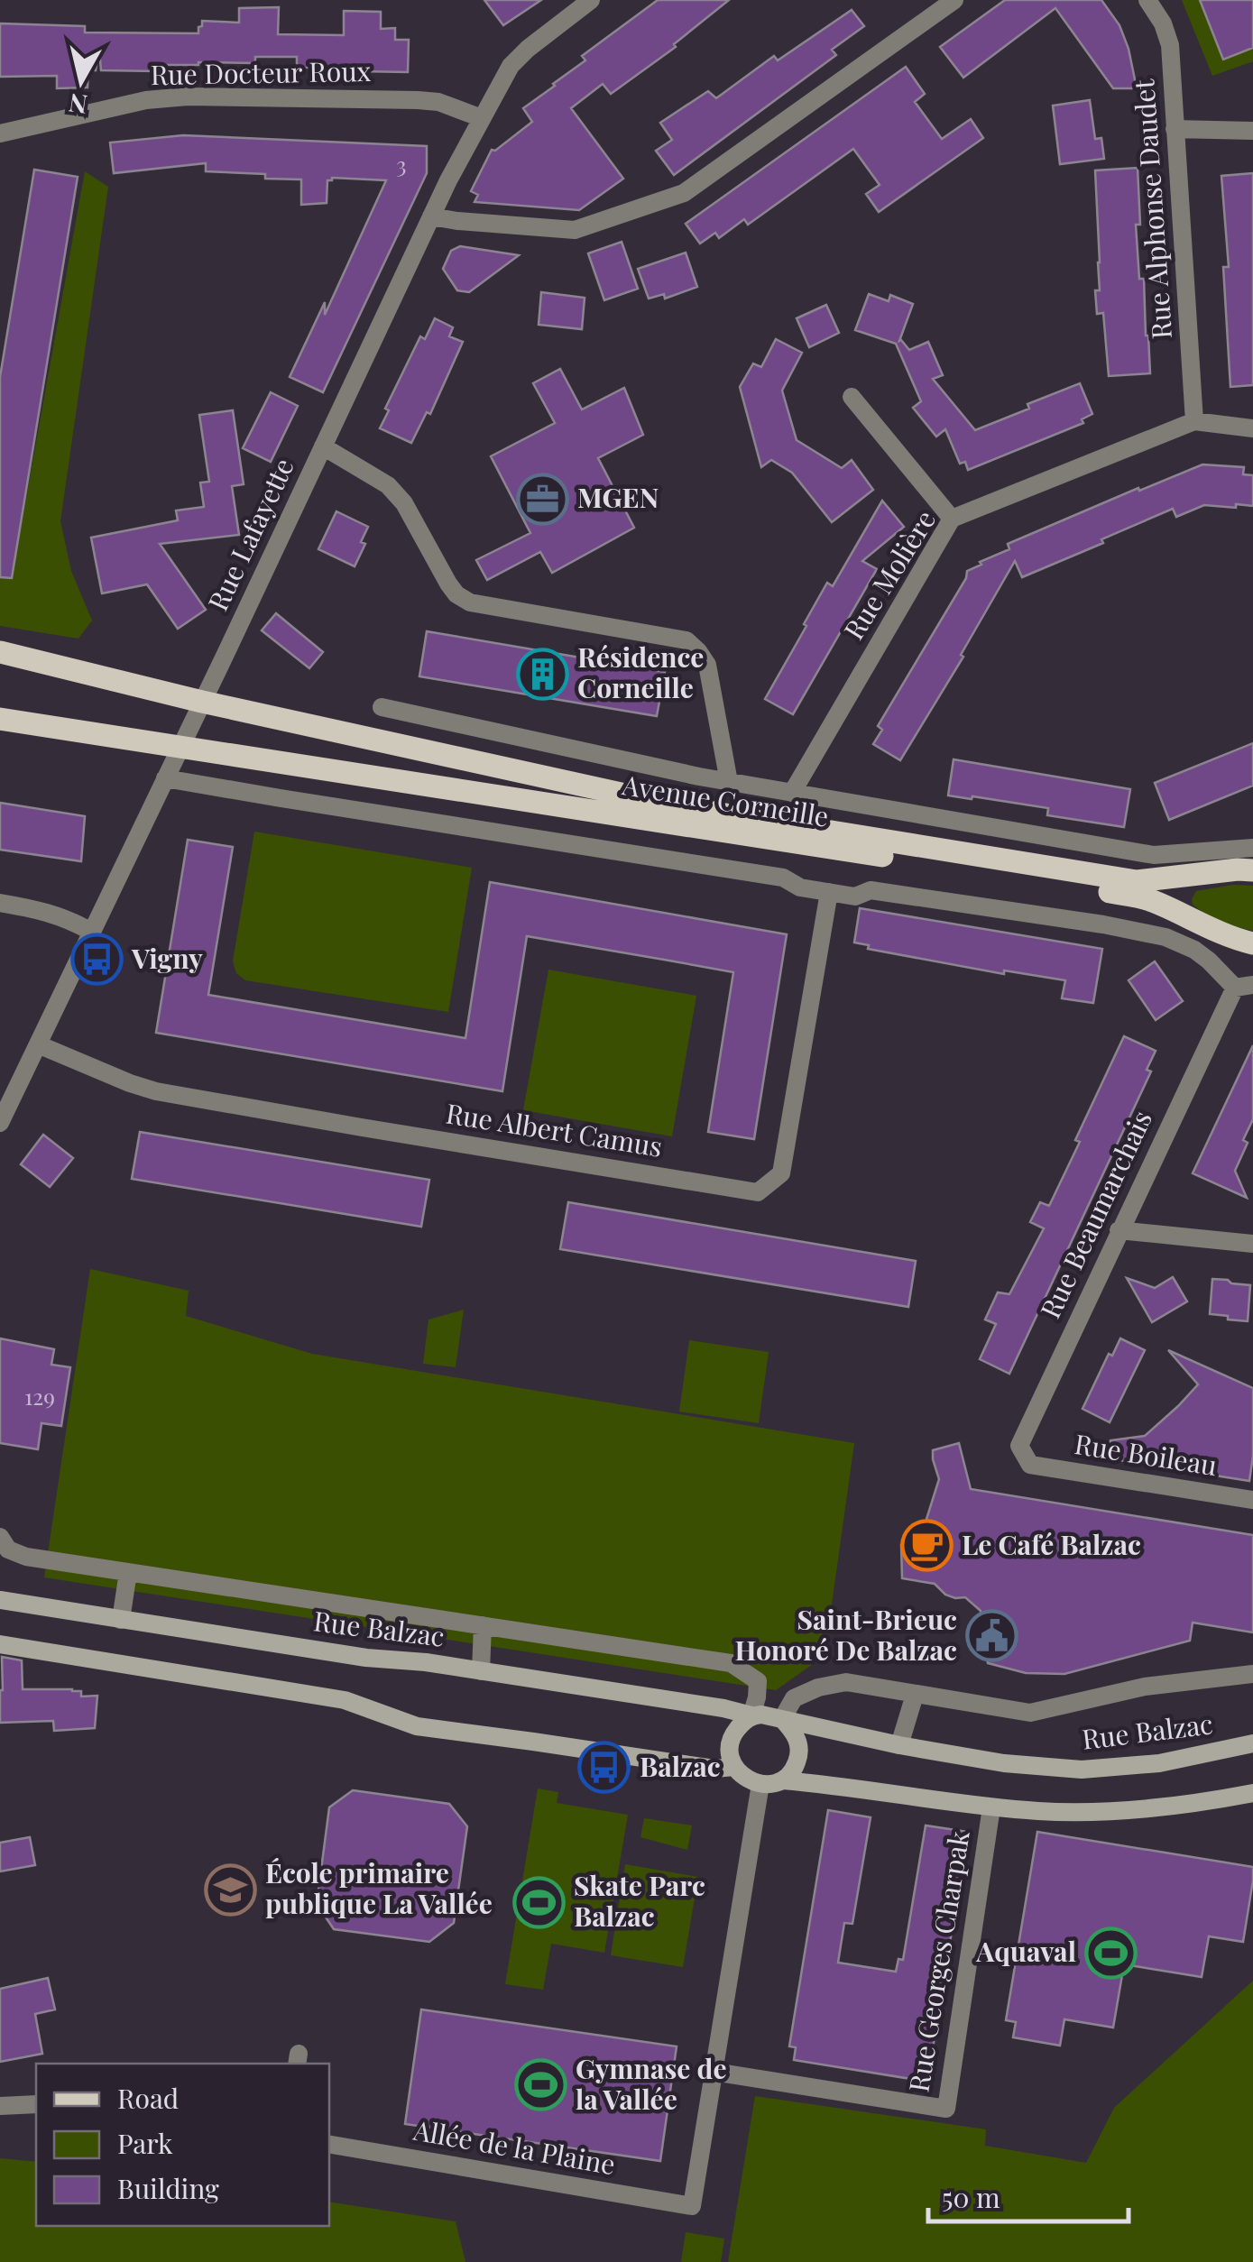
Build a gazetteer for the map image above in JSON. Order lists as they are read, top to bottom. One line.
{"streets":{"main road":["Avenue Corneille"],"street":["Rue Docteur Roux","Rue Alphonse Daudet","Rue Lafayette","Rue Molière","Rue Albert Camus","Rue Beaumarchais","Rue Boileau","Rue Balzac","Rue Georges Charpak","Allée de la Plaine"]},"crossings":[["Rue Docteur Roux","Rue Lafayette"],["Rue Alphonse Daudet","Rue Molière"],["Rue Lafayette","Avenue Corneille"],["Rue Lafayette","Rue Albert Camus"],["Rue Molière","Avenue Corneille"],["Rue Beaumarchais","Rue Boileau"],["Rue Georges Charpak","Allée de la Plaine"]],"places":{"office":["MGEN"],"building":["Résidence Corneille"],"bus stop":["Vigny","Balzac"],"cafe":["Le Café Balzac"],"public building":["Saint-Brieuc Honoré De Balzac"],"school or university":["École primaire publique La Vallée"],"sports":["Skate Parc Balzac","Aquaval","Gymnase de la Vallée"]},"house_numbers":["3","129"],"legend":["Road","Park","Building"],"scale_bar":"50 m","north":"bottom"}
